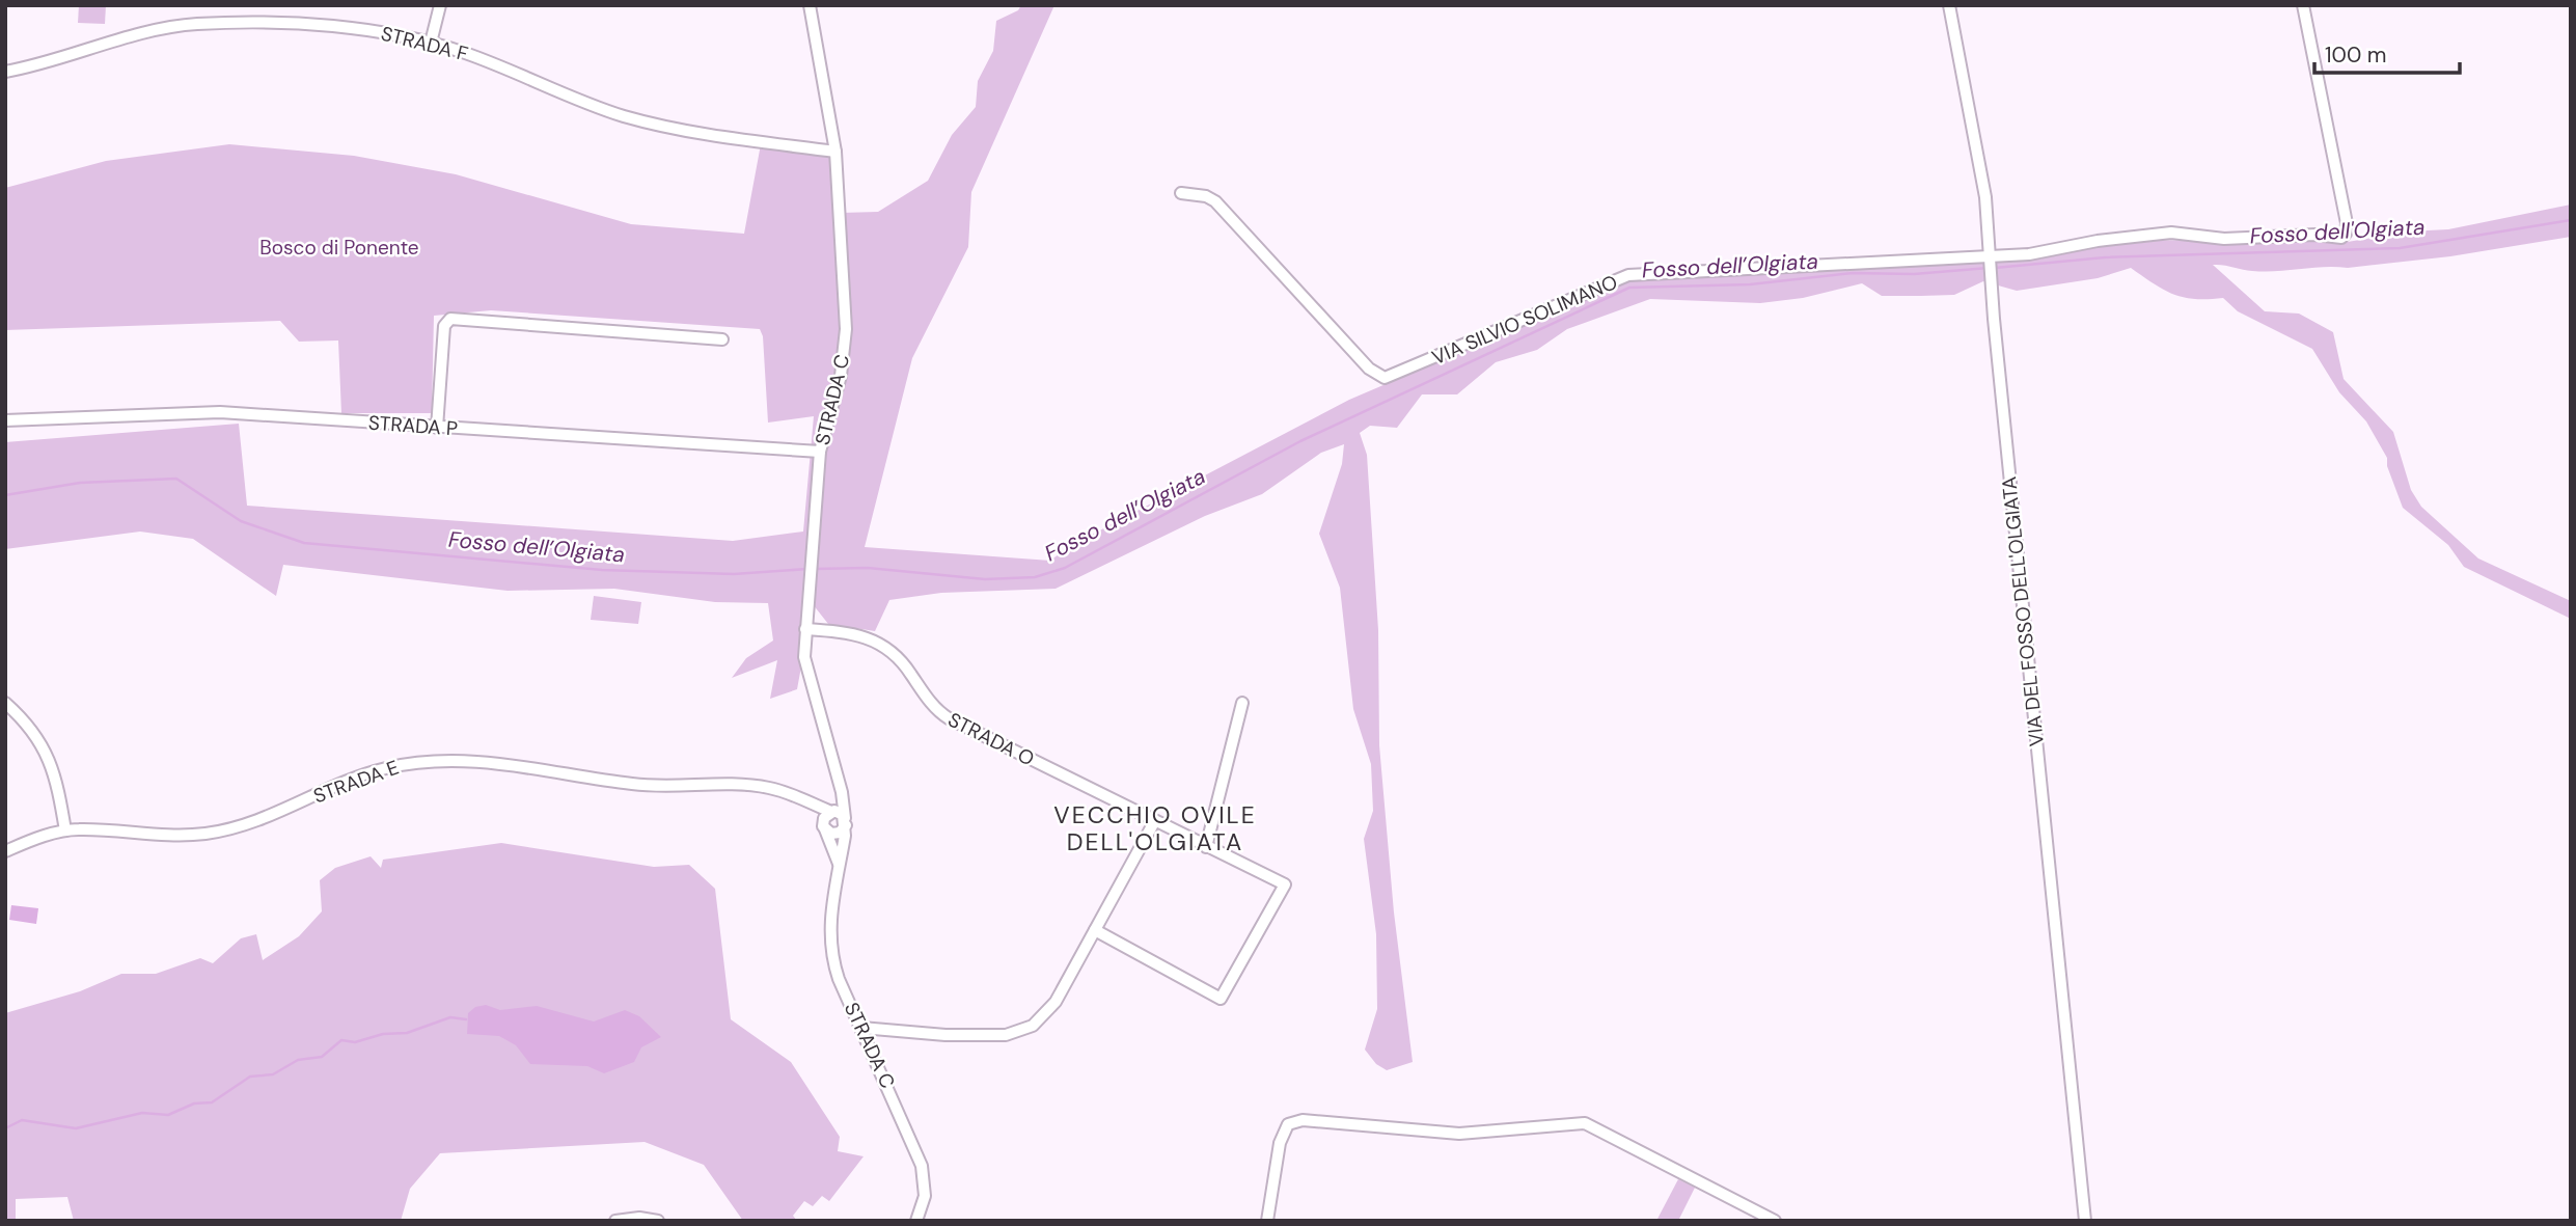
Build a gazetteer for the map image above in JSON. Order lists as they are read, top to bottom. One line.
{"streets":{"street":["STRADA F","VIA SILVIO SOLIMANO","STRADA C","STRADA P","VIA DEL FOSSO DELL'OLGIATA","STRADA O","STRADA E"]},"crossings":[["STRADA F","STRADA C"],["VIA SILVIO SOLIMANO","VIA DEL FOSSO DELL'OLGIATA"],["STRADA C","STRADA P"],["STRADA C","STRADA O"],["STRADA C","STRADA E"]],"districts":["VECCHIO OVILE DELL'OLGIATA"],"water":["Fosso dell'Olgiata","Fosso dell’Olgiata"],"parks":["Bosco di Ponente"],"scale_bar":"100 m"}
